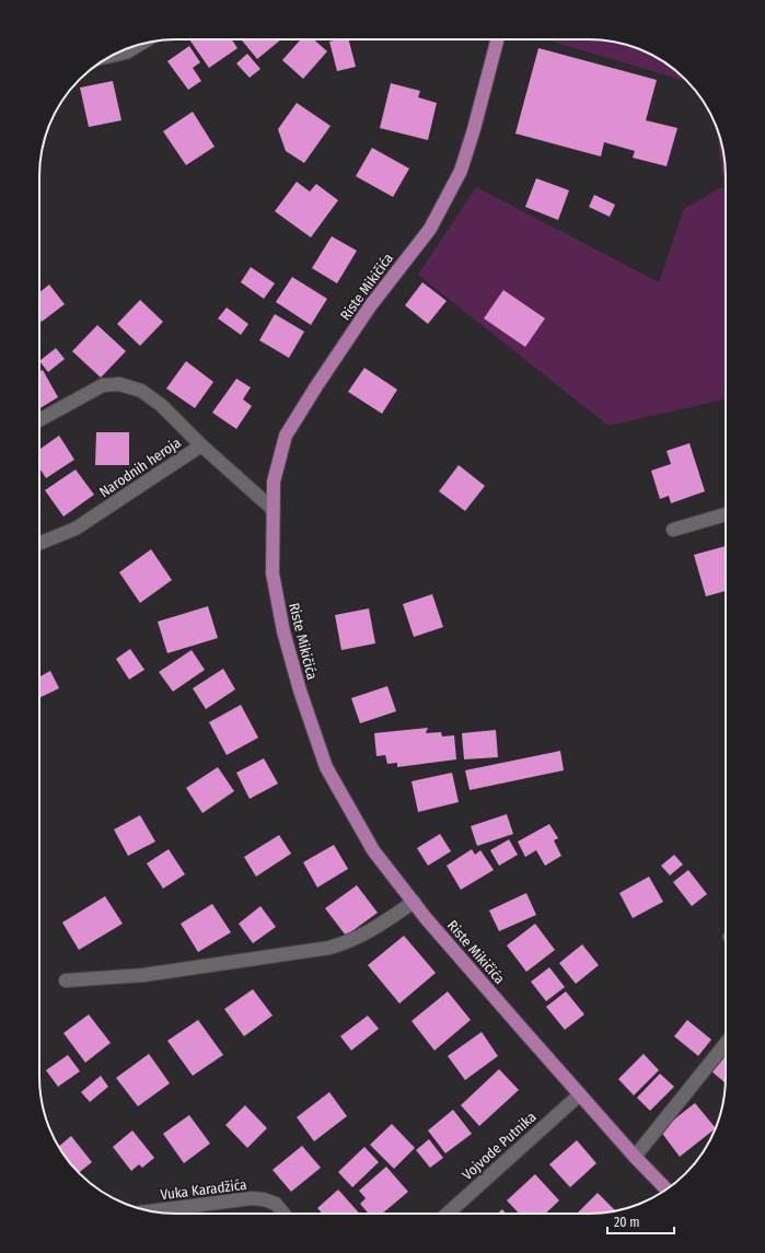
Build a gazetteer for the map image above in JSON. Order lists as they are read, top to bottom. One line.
{"streets":{"main road":["Riste Mikičića"],"street":["Narodnih heroja","Vojvode Putnika","Vuka Karadžića"]},"crossings":[["Riste Mikičića","Narodnih heroja"],["Riste Mikičića","Vojvode Putnika"]],"scale_bar":"20 m"}
